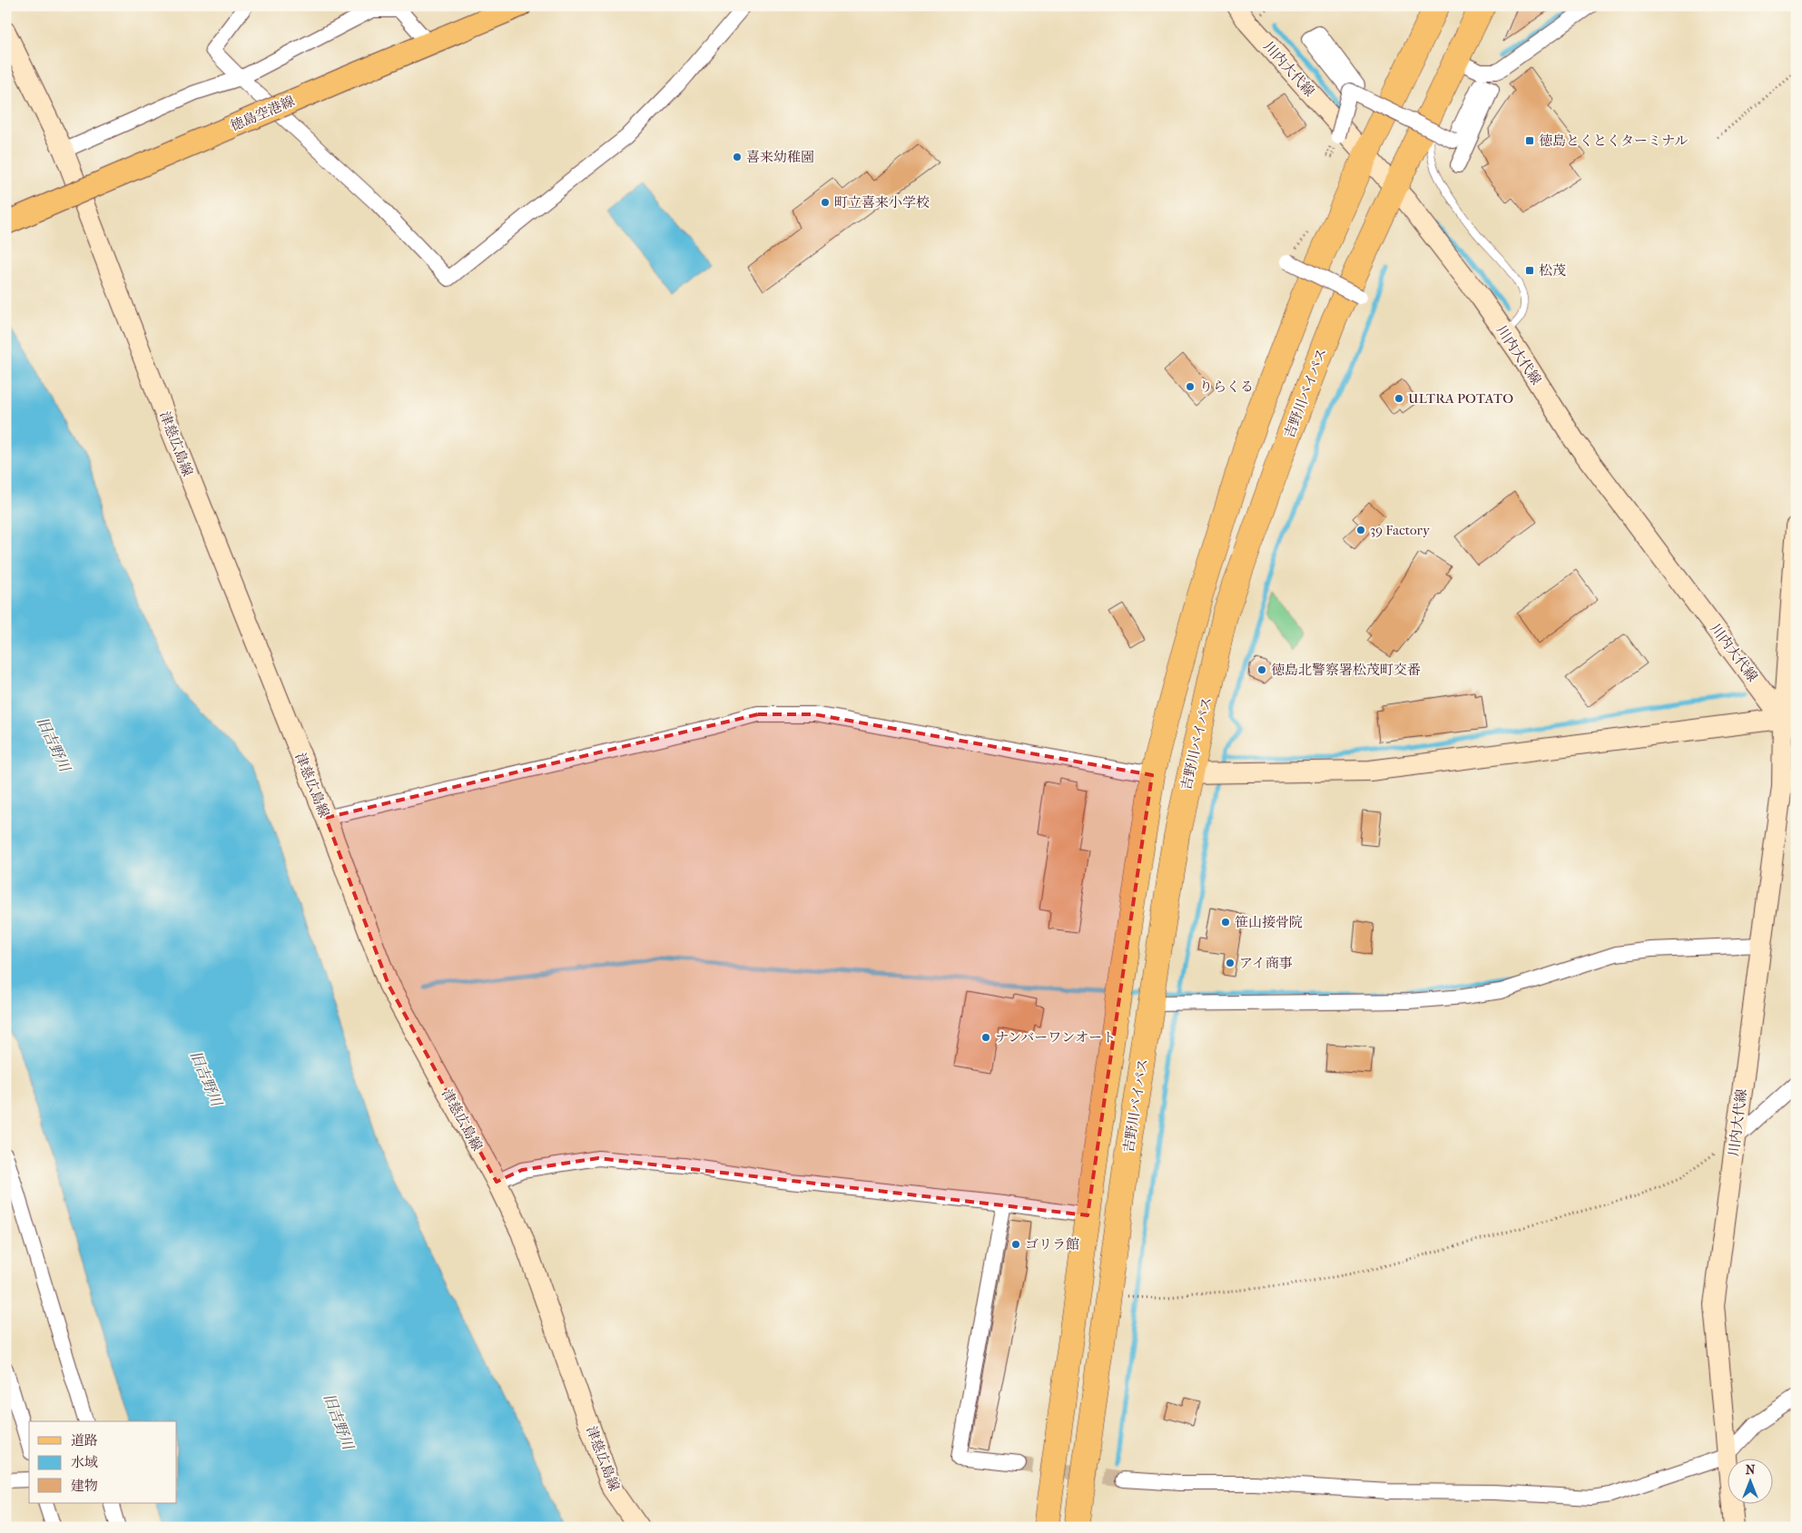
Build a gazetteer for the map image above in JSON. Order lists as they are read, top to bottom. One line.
{"streets":{"highway":["吉野川バイパス"],"main road":["川内大代線","徳島空港線","津慈広島線"]},"crossings":[["川内大代線","吉野川バイパス"]],"water":["旧吉野川"],"places":{"transit":["徳島とくとくターミナル","松茂"],"other":["喜来幼稚園","町立喜来小学校","りらくる","ULTRA POTATO","39 Factory","徳島北警察署松茂町交番","笹山接骨院","アイ商事","ナンバーワンオート","ゴリラ館"]},"legend":["道路","水域","建物"],"north":"top"}
